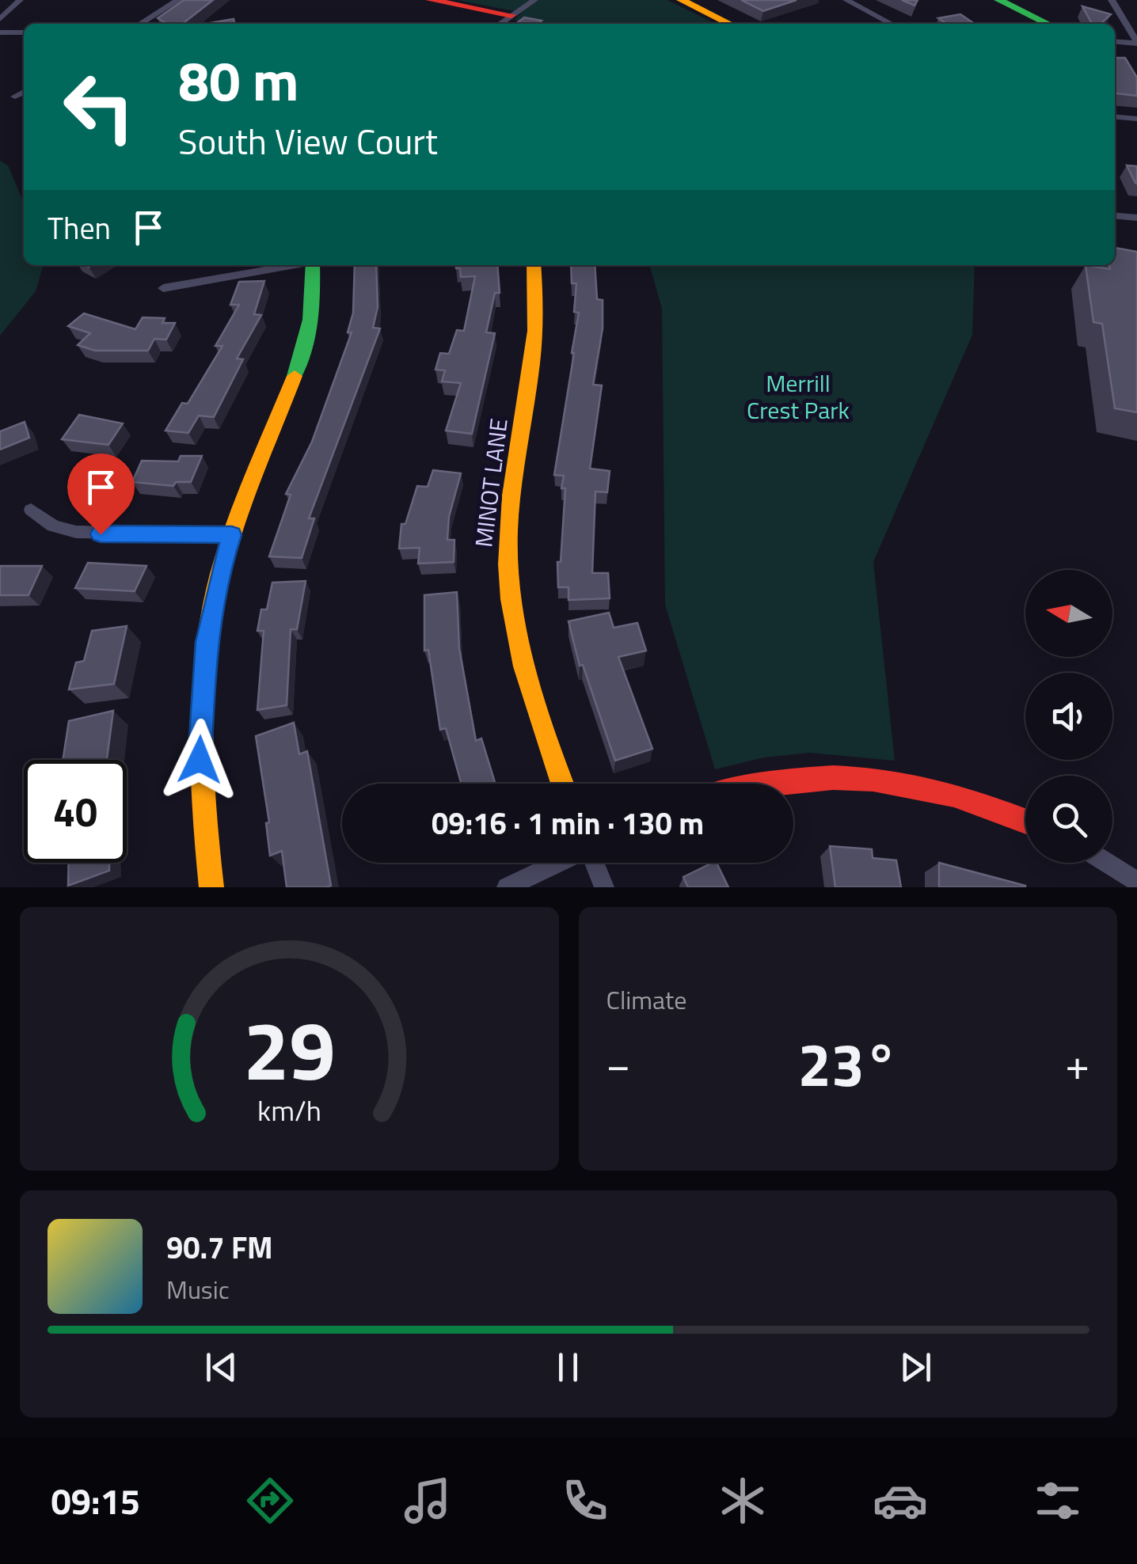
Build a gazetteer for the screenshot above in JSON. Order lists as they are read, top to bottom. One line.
{"streets":{"street":["MINOT LANE"]},"parks":["Merrill Crest Park"],"north":"left","page":{"turn":["80 m","South View Court"],"then":"Then","limit":"40","trip":"09:16 · 1 min · 130 m","tile":"Climate","heat":["−","23°","+"],"song":["90.7 FM","Music"],"tabs":"09:15","gauge":["29","km/h"]}}
